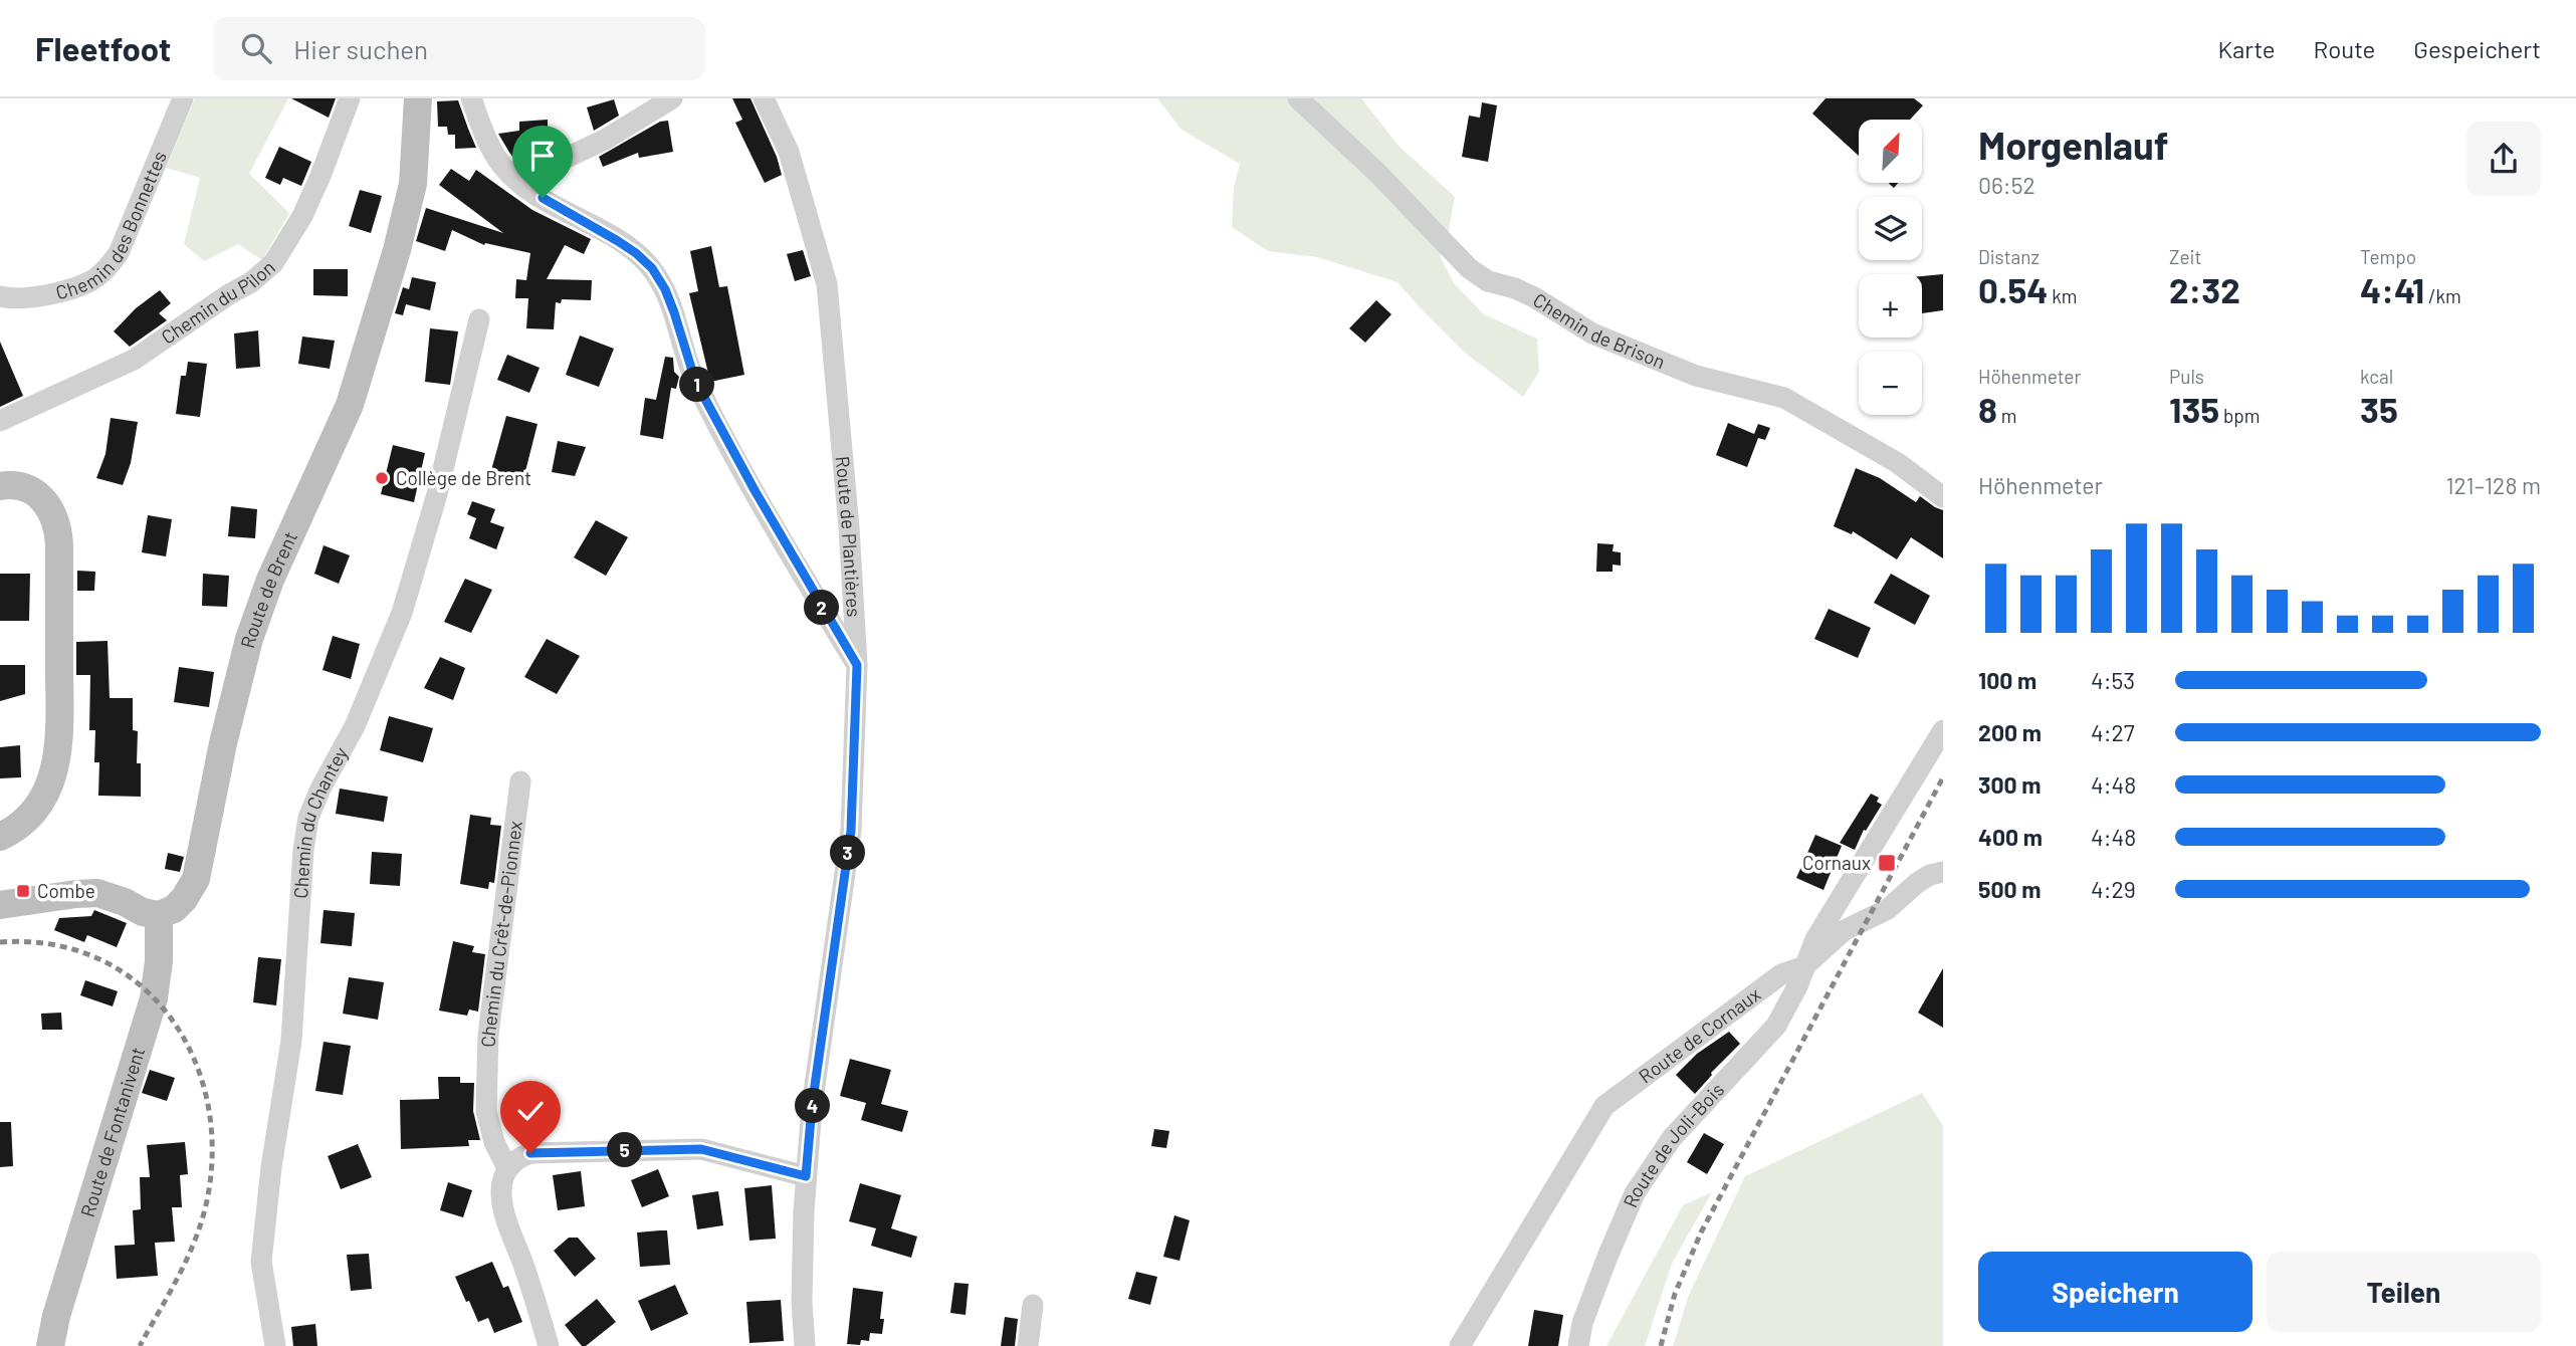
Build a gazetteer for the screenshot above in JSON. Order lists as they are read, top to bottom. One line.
{"streets":{"main road":["Route de Brent","Route de Fontanivent"],"street":["Chemin des Bonnettes","Chemin du Pilon","Chemin de Brison","Route de Plantières","Chemin du Chantey","Chemin du Crêt-de-Pionnex","Route de Cornaux","Route de Joli-Bois"]},"crossings":[["Route de Brent","Route de Fontanivent"],["Route de Cornaux","Route de Joli-Bois"]],"places":{"other":["Collège de Brent"],"transit":["Cornaux","Combe"]},"north":"top right","page":{"header":"Fleetfoot","search":"Hier suchen","nav":["Karte","Route","Gespeichert"],"heading":["Morgenlauf","06:52"],"map_buttons":["+","−"],"stats":[["Distanz","0.54 km"],["Zeit","2:32"],["Tempo","4:41 /km"],["Höhenmeter","8 m"],["Puls","135 bpm"],["kcal","35"]],"pins":["1","2","3","4","5"],"chart":["Höhenmeter","121–128 m"],"list":[{"name":"100 m","note":"4:53"},{"name":"200 m","note":"4:27"},{"name":"300 m","note":"4:48"},{"name":"400 m","note":"4:48"},{"name":"500 m","note":"4:29"}],"buttons":["Speichern","Teilen"]}}
